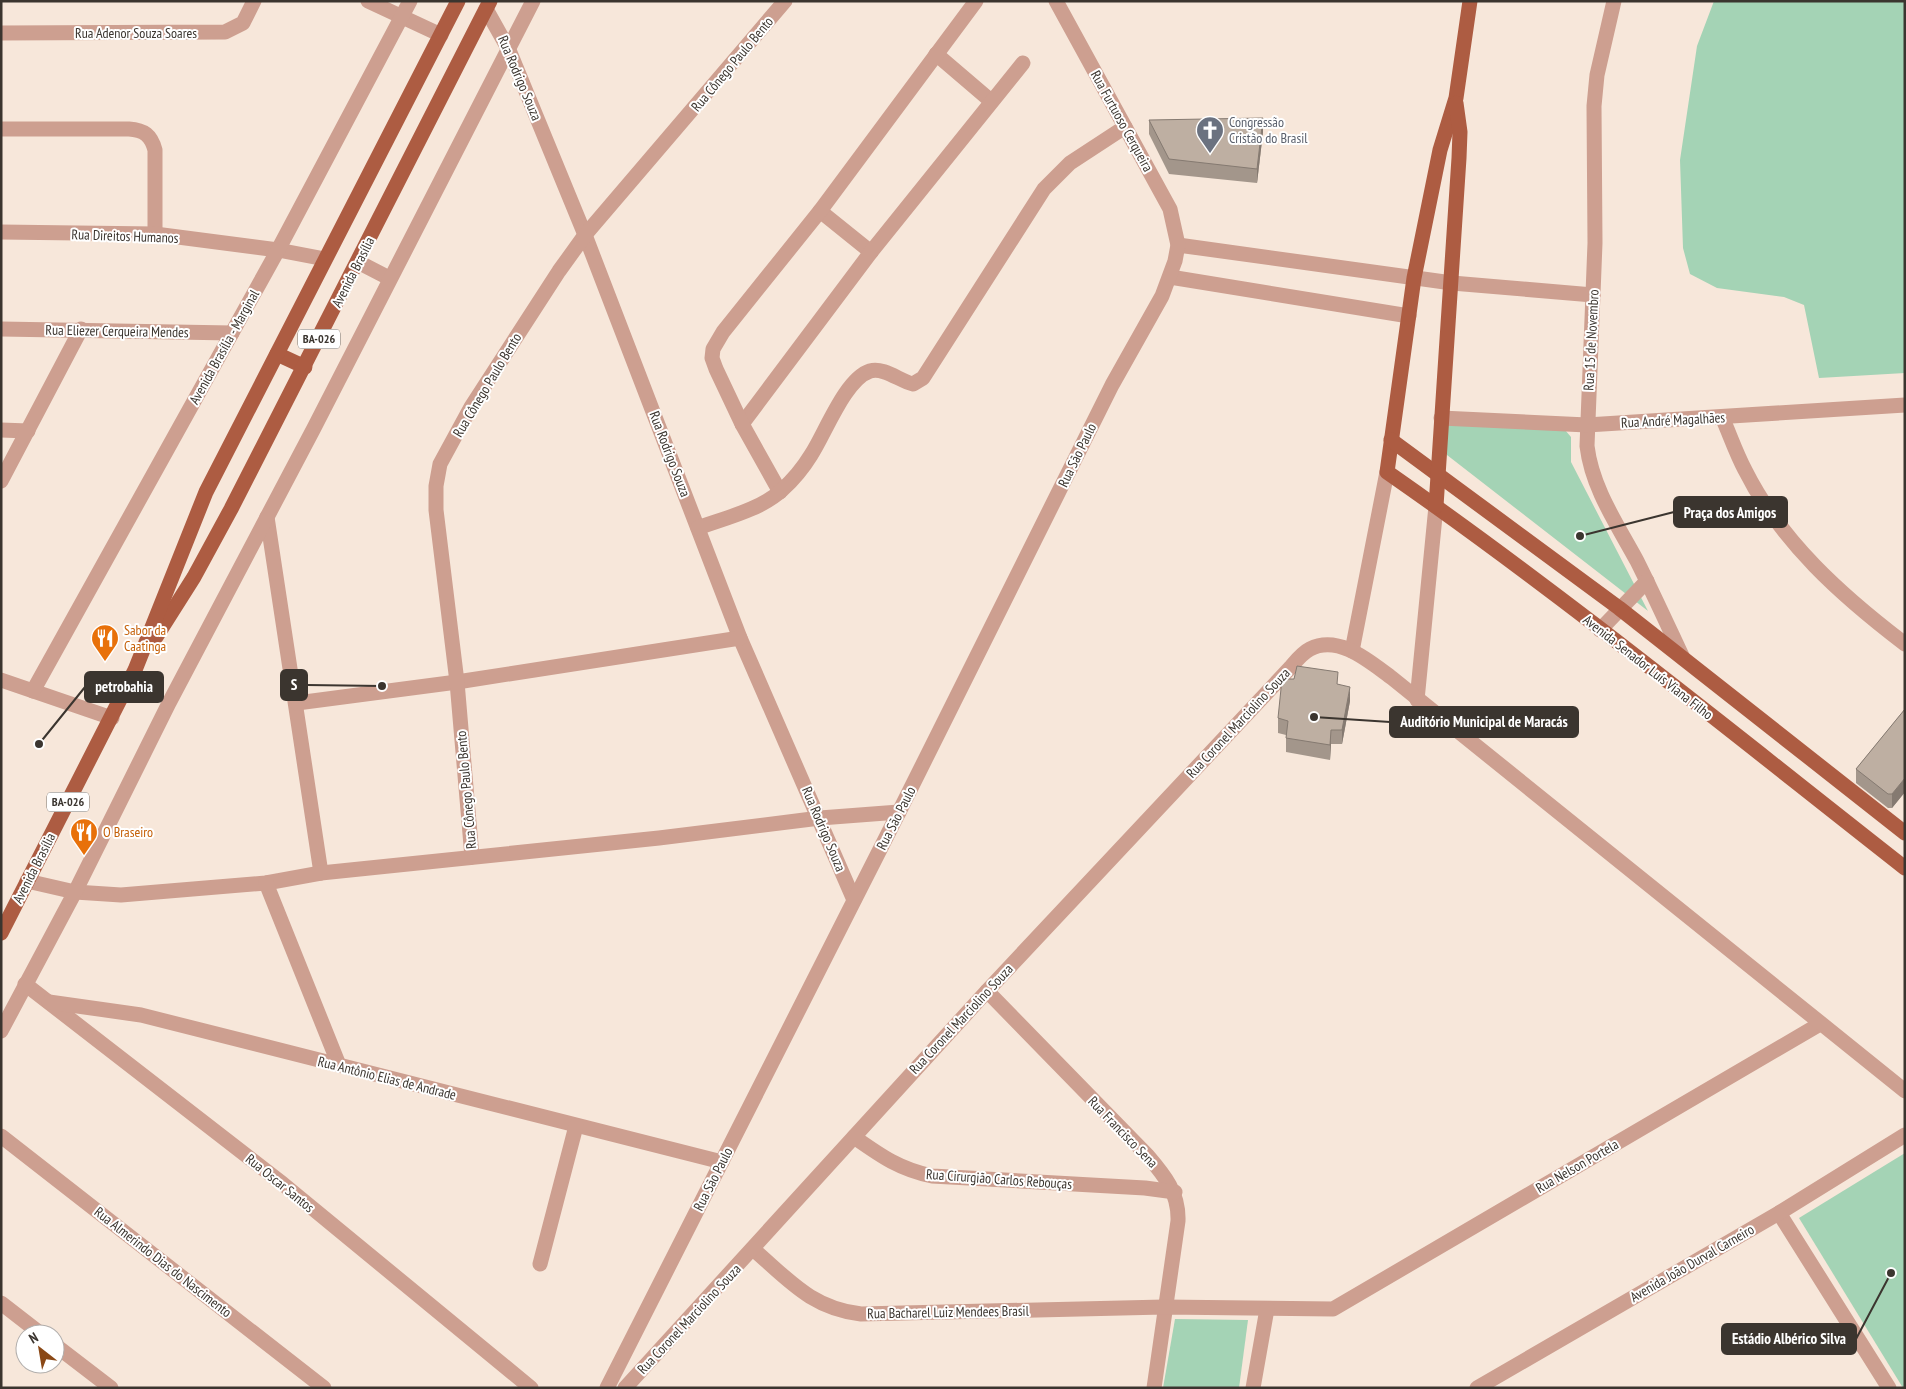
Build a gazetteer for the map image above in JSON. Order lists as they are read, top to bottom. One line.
{"streets":{"main road":["Avenida Brasília","BA-026","Avenida Senador Luís Viana Filho"],"street":["Rua Adenor Souza Soares","Rua Cônego Paulo Bento","Rua Rodrigo Souza","Rua Furtuoso Cerqueira","Rua Direitos Humanos","Rua Eliezer Cerqueira Mendes","Rua 15 de Novembro","Avenida Brasília - Marginal","Rua André Magalhães","Rua São Paulo","Rua Coronel Marciolino Souza","Rua Antônio Elias de Andrade","Rua Francisco Sena","Rua Nelson Portela","Rua Cirurgião Carlos Rebouças","Rua Oscar Santos","Rua Almerindo Dias do Nascimento","Avenida João Durval Carneiro","Rua Bacharel Luiz Mendees Brasil"]},"crossings":[["Rua Cônego Paulo Bento","Rua Rodrigo Souza"],["Rua Rodrigo Souza","Avenida Brasília"],["Rua Rodrigo Souza","Rua São Paulo"],["Rua Furtuoso Cerqueira","Rua São Paulo"],["Rua Direitos Humanos","Avenida Brasília"],["Rua Direitos Humanos","Avenida Brasília - Marginal"],["Rua Eliezer Cerqueira Mendes","Avenida Brasília - Marginal"],["Rua 15 de Novembro","Rua André Magalhães"],["Rua 15 de Novembro","Avenida Senador Luís Viana Filho"],["Rua São Paulo","Rua Antônio Elias de Andrade"],["Rua Coronel Marciolino Souza","Rua Francisco Sena"],["Rua Coronel Marciolino Souza","Rua Cirurgião Carlos Rebouças"],["Rua Coronel Marciolino Souza","Rua Bacharel Luiz Mendees Brasil"],["Rua Antônio Elias de Andrade","Rua Oscar Santos"],["Rua Francisco Sena","Rua Cirurgião Carlos Rebouças"],["Rua Francisco Sena","Rua Bacharel Luiz Mendees Brasil"],["Rua Nelson Portela","Rua Bacharel Luiz Mendees Brasil"]],"places":{"church":["Congressão Cristão do Brasil"],"other":["Praça dos Amigos","S","Auditório Municipal de Maracás","petrobahia","Estádio Albérico Silva"],"restaurant":["Sabor da Caatinga","O Braseiro"]},"north":"top left"}
